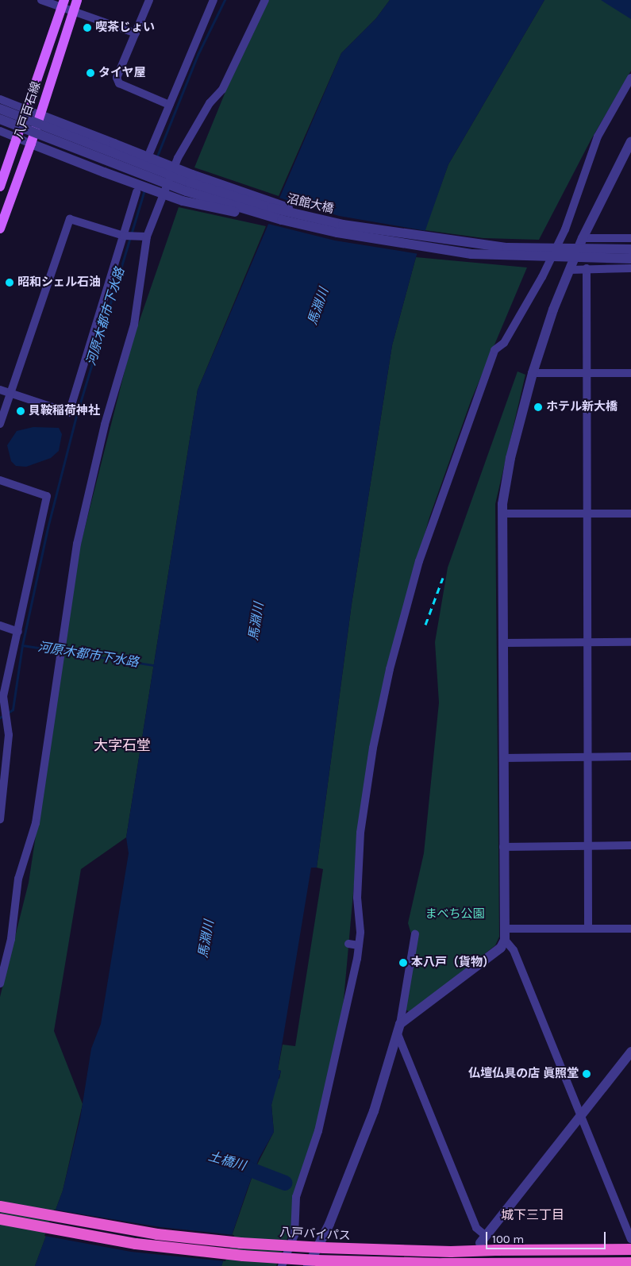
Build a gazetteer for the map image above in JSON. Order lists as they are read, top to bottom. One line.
{"streets":{"highway":["八戸バイパス"],"main road":["八戸百石線"],"street":["沼館大橋"]},"districts":["大字石堂","城下三丁目"],"water":["馬淵川","河原木都市下水路","土橋川"],"parks":["まべち公園"],"places":["喫茶じょい","タイヤ屋","昭和シェル石油","ホテル新大橋","貝鞍稲荷神社","本八戸（貨物）","仏壇仏具の店 眞照堂"],"scale_bar":"100 m"}
